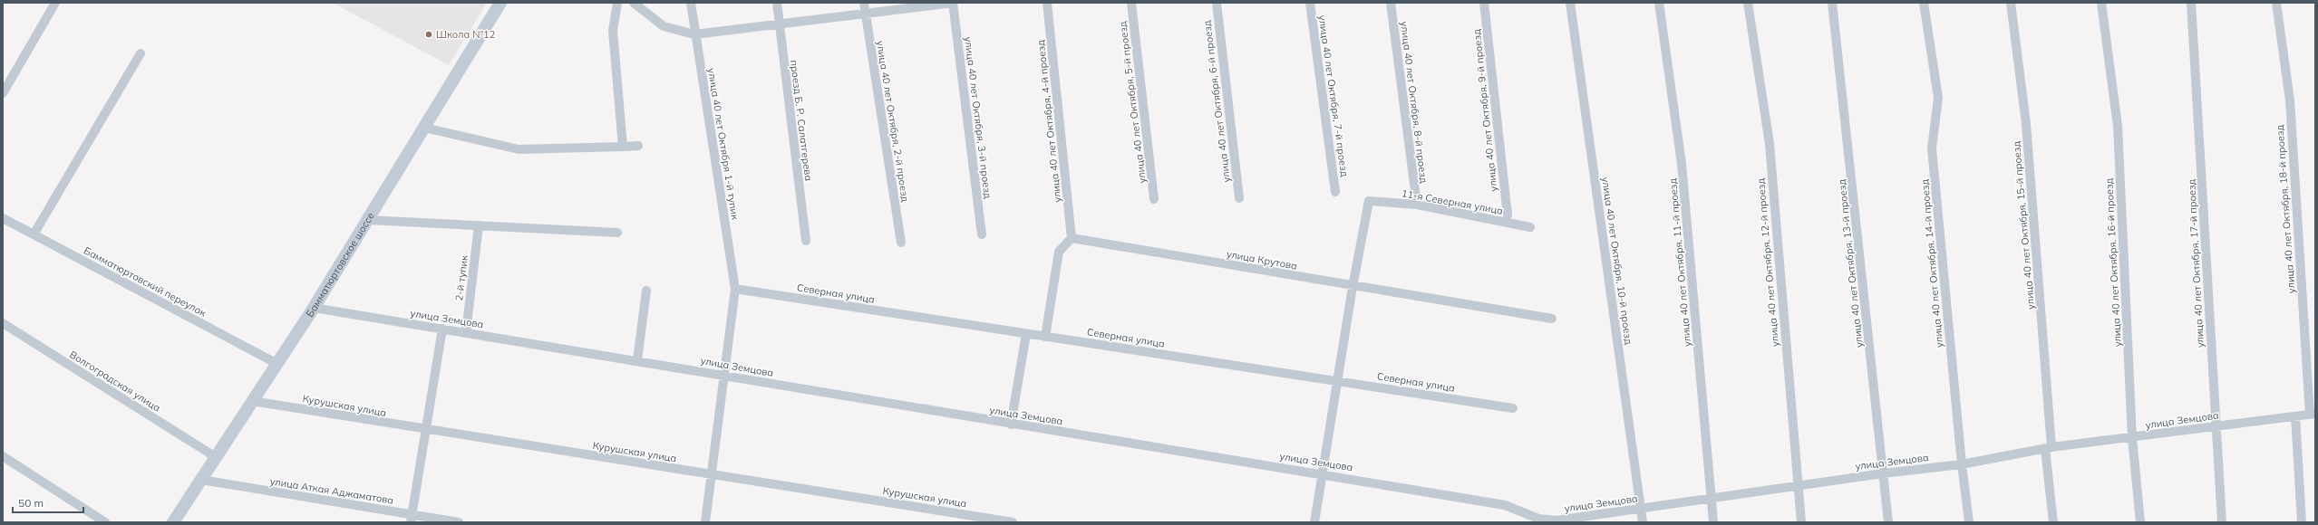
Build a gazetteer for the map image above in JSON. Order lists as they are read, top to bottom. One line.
{"streets":{"street":["улица 40 лет Октября, 7-й проезд","улица 40 лет Октября, 6-й проезд","улица 40 лет Октября, 5-й проезд","улица 40 лет Октября, 8-й проезд","улица 40 лет Октября, 9-й проезд","улица 40 лет Октября, 3-й проезд","проезд Б. Р. Салатгерева","улица 40 лет Октября, 2-й проезд","улица 40 лет Октября, 4-й проезд","улица 40 лет Октября 1-й тупик","11-я Северная улица","улица 40 лет Октября, 18-й проезд","улица 40 лет Октября, 15-й проезд","улица Крутова","улица 40 лет Октября, 10-й проезд","улица 40 лет Октября, 11-й проезд","улица 40 лет Октября, 12-й проезд","улица 40 лет Октября, 16-й проезд","улица 40 лет Октября, 13-й проезд","улица 40 лет Октября, 14-й проезд","улица 40 лет Октября, 17-й проезд","Бамматюртовское шоссе","2-й тупик","Бамматюртовский переулок","Северная улица","улица Земцова","Волгоградская улица","Курушская улица","улица Аткая Аджаматова"]},"crossings":[["улица 40 лет Октября, 8-й проезд","11-я Северная улица"],["улица 40 лет Октября, 4-й проезд","улица Крутова"],["улица 40 лет Октября 1-й тупик","Северная улица"],["улица 40 лет Октября 1-й тупик","улица Земцова"],["улица 40 лет Октября 1-й тупик","Курушская улица"],["11-я Северная улица","улица Крутова"],["улица 40 лет Октября, 18-й проезд","улица Земцова"],["улица 40 лет Октября, 15-й проезд","улица Земцова"],["улица 40 лет Октября, 10-й проезд","улица Земцова"],["улица 40 лет Октября, 11-й проезд","улица Земцова"],["улица 40 лет Октября, 12-й проезд","улица Земцова"],["улица 40 лет Октября, 16-й проезд","улица Земцова"],["улица 40 лет Октября, 13-й проезд","улица Земцова"],["улица 40 лет Октября, 14-й проезд","улица Земцова"],["улица 40 лет Октября, 17-й проезд","улица Земцова"],["Бамматюртовское шоссе","Бамматюртовский переулок"],["Бамматюртовское шоссе","улица Земцова"],["Бамматюртовское шоссе","Волгоградская улица"],["Бамматюртовское шоссе","Курушская улица"],["Бамматюртовское шоссе","улица Аткая Аджаматова"],["2-й тупик","улица Земцова"]],"places":["Школа №12"],"scale_bar":"50 m"}
